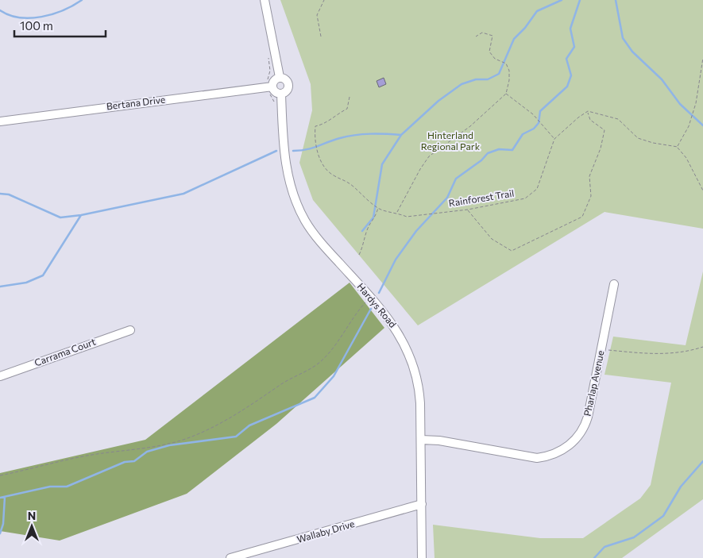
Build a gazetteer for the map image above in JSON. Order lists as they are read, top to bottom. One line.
{"streets":{"street":["Bertana Drive","Hardys Road","Carrama Court","Pharlap Avenue","Wallaby Drive"],"path":["Rainforest Trail"]},"crossings":[["Bertana Drive","Hardys Road"],["Hardys Road","Pharlap Avenue"],["Hardys Road","Wallaby Drive"]],"parks":["Hinterland Regional Park"],"scale_bar":"100 m","north":"top"}
